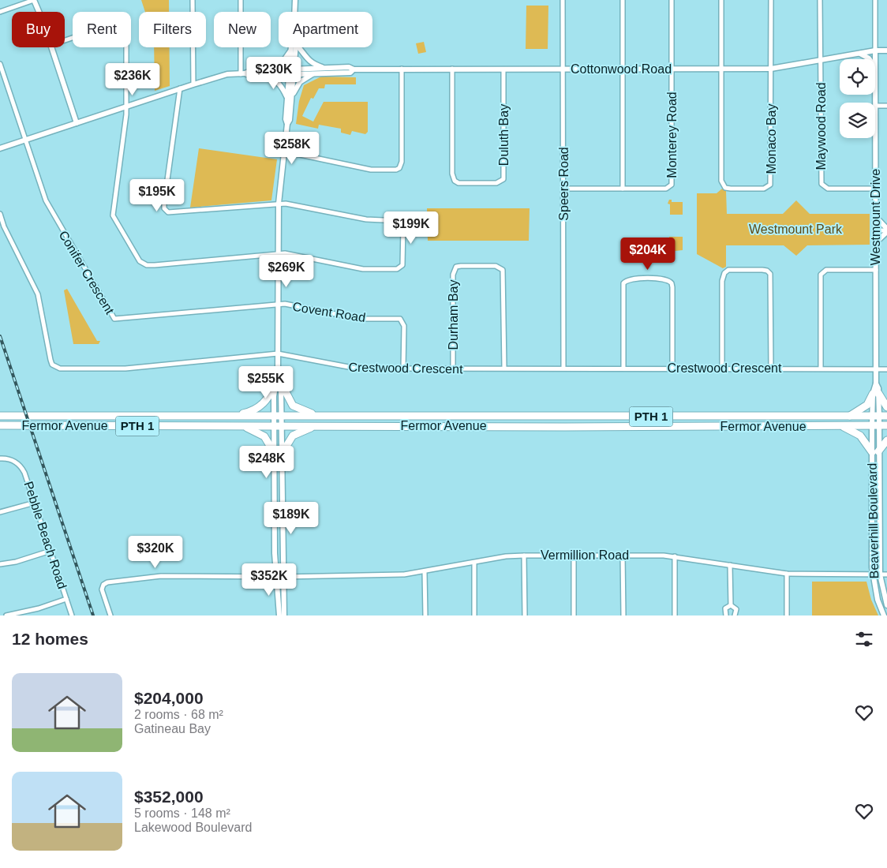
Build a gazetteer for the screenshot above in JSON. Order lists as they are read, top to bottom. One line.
{"streets":{"highway":["PTH 1","Fermor Avenue"],"street":["Cottonwood Road","Maywood Road","Duluth Bay","Monterey Road","Monaco Bay","Speers Road","Westmount Drive","Conifer Crescent","Covent Road","Durham Bay","Crestwood Crescent","Beaverhill Boulevard","Pebble Beach Road","Vermillion Road"]},"crossings":[["Cottonwood Road","Maywood Road"],["Cottonwood Road","Duluth Bay"],["Cottonwood Road","Monterey Road"],["Cottonwood Road","Monaco Bay"],["Cottonwood Road","Speers Road"],["Cottonwood Road","Westmount Drive"],["Cottonwood Road","Conifer Crescent"],["Maywood Road","Westmount Drive"],["Monterey Road","Speers Road"],["Speers Road","Crestwood Crescent"],["Westmount Drive","Crestwood Crescent"],["Westmount Drive","Fermor Avenue"],["Westmount Drive","Beaverhill Boulevard"],["Conifer Crescent","Covent Road"],["Covent Road","Crestwood Crescent"],["Durham Bay","Crestwood Crescent"],["Fermor Avenue","Beaverhill Boulevard"],["Beaverhill Boulevard","Vermillion Road"]],"parks":["Westmount Park"],"page":{"chip":["Buy","Rent","Filters","New","Apartment"],"price":["$230K","$236K","$258K","$195K","$199K","$204K","$269K","$255K","$248K","$189K","$320K","$352K"],"heading":"12 homes","list":[{"name":"$204,000","note":"2 rooms · 68 m² · Gatineau Bay"},{"name":"$352,000","note":"5 rooms · 148 m² · Lakewood Boulevard"}]}}
